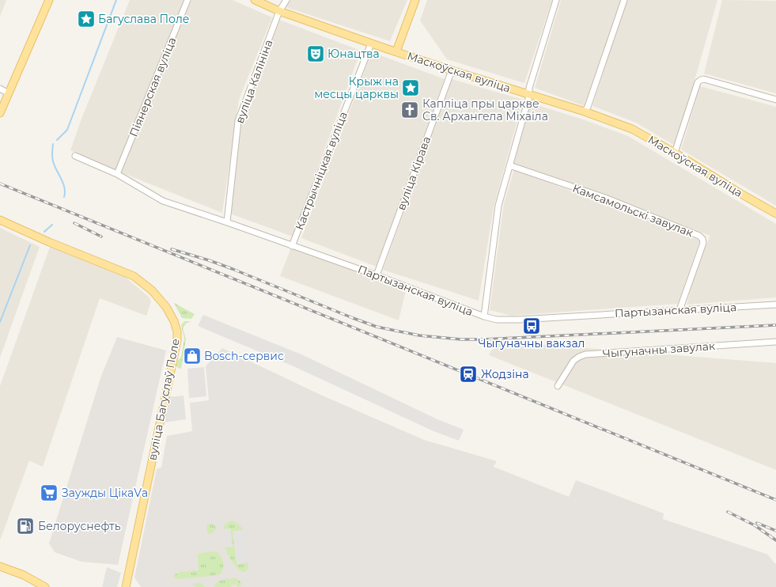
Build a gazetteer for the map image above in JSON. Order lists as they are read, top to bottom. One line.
{"streets":{"main road":["Маскоўская вуліца","вуліца Багуслаў Поле"],"street":["вуліца Калініна","Піянерская вуліца","Кастрычніцкая вуліца","вуліца Кірава","Камсамольскі завулак","Партызанская вуліца","Чыгуначны завулак"]},"crossings":[["Маскоўская вуліца","вуліца Калініна"],["Маскоўская вуліца","Кастрычніцкая вуліца"],["Маскоўская вуліца","вуліца Кірава"],["вуліца Калініна","Партызанская вуліца"],["Піянерская вуліца","Партызанская вуліца"],["Кастрычніцкая вуліца","Партызанская вуліца"],["вуліца Кірава","Партызанская вуліца"],["Камсамольскі завулак","Партызанская вуліца"]],"places":{"place":["Багуслава Поле","Крыж на месцы царквы"],"theatre":["Юнацтва"],"church":["Капліца пры царкве Св. Архангела Міхаіла"],"bus stop":["Чыгуначны вакзал"],"shop":["Bosch-сервис"],"station":["Жодзіна"],"supermarket":["Заужды ЦікаVа"],"fuel station":["Белоруснефть"]}}
